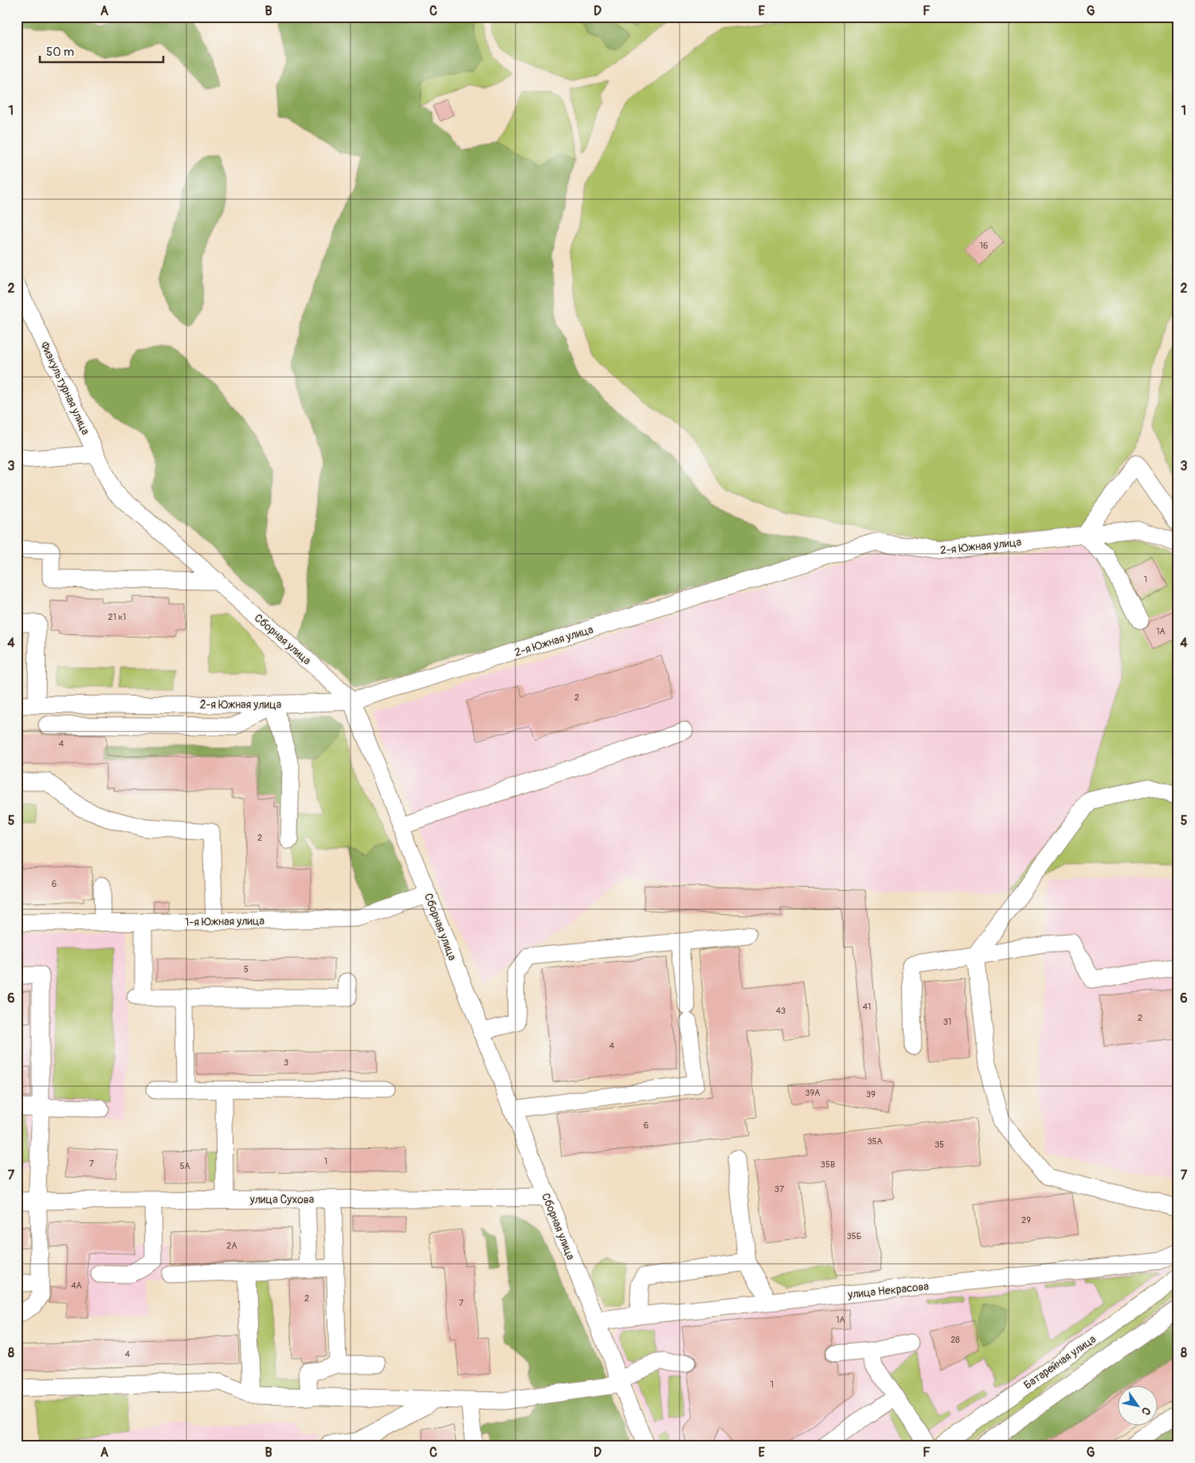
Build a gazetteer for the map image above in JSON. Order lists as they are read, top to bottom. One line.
{"streets":{"street":["Физкультурная улица","2-я Южная улица","Сборная улица","1-я Южная улица","улица Сухова","улица Некрасова","Батарейная улица"]},"crossings":[["Физкультурная улица","Сборная улица"],["2-я Южная улица","Сборная улица"],["Сборная улица","1-я Южная улица"],["Сборная улица","улица Сухова"],["Сборная улица","улица Некрасова"]],"house_numbers":["16","1","21 к1","1А","2","4","2","6","5","41","43","2","31","4","3","39А","39","6","35А","35","1","7","35В","5А","37","29","35Б","2А","4А","2","7","1А","28","4","1"],"scale_bar":"50 m","north":"bottom right","grid":{"columns":["A","B","C","D","E","F","G"],"rows":["1","2","3","4","5","6","7","8"]}}
